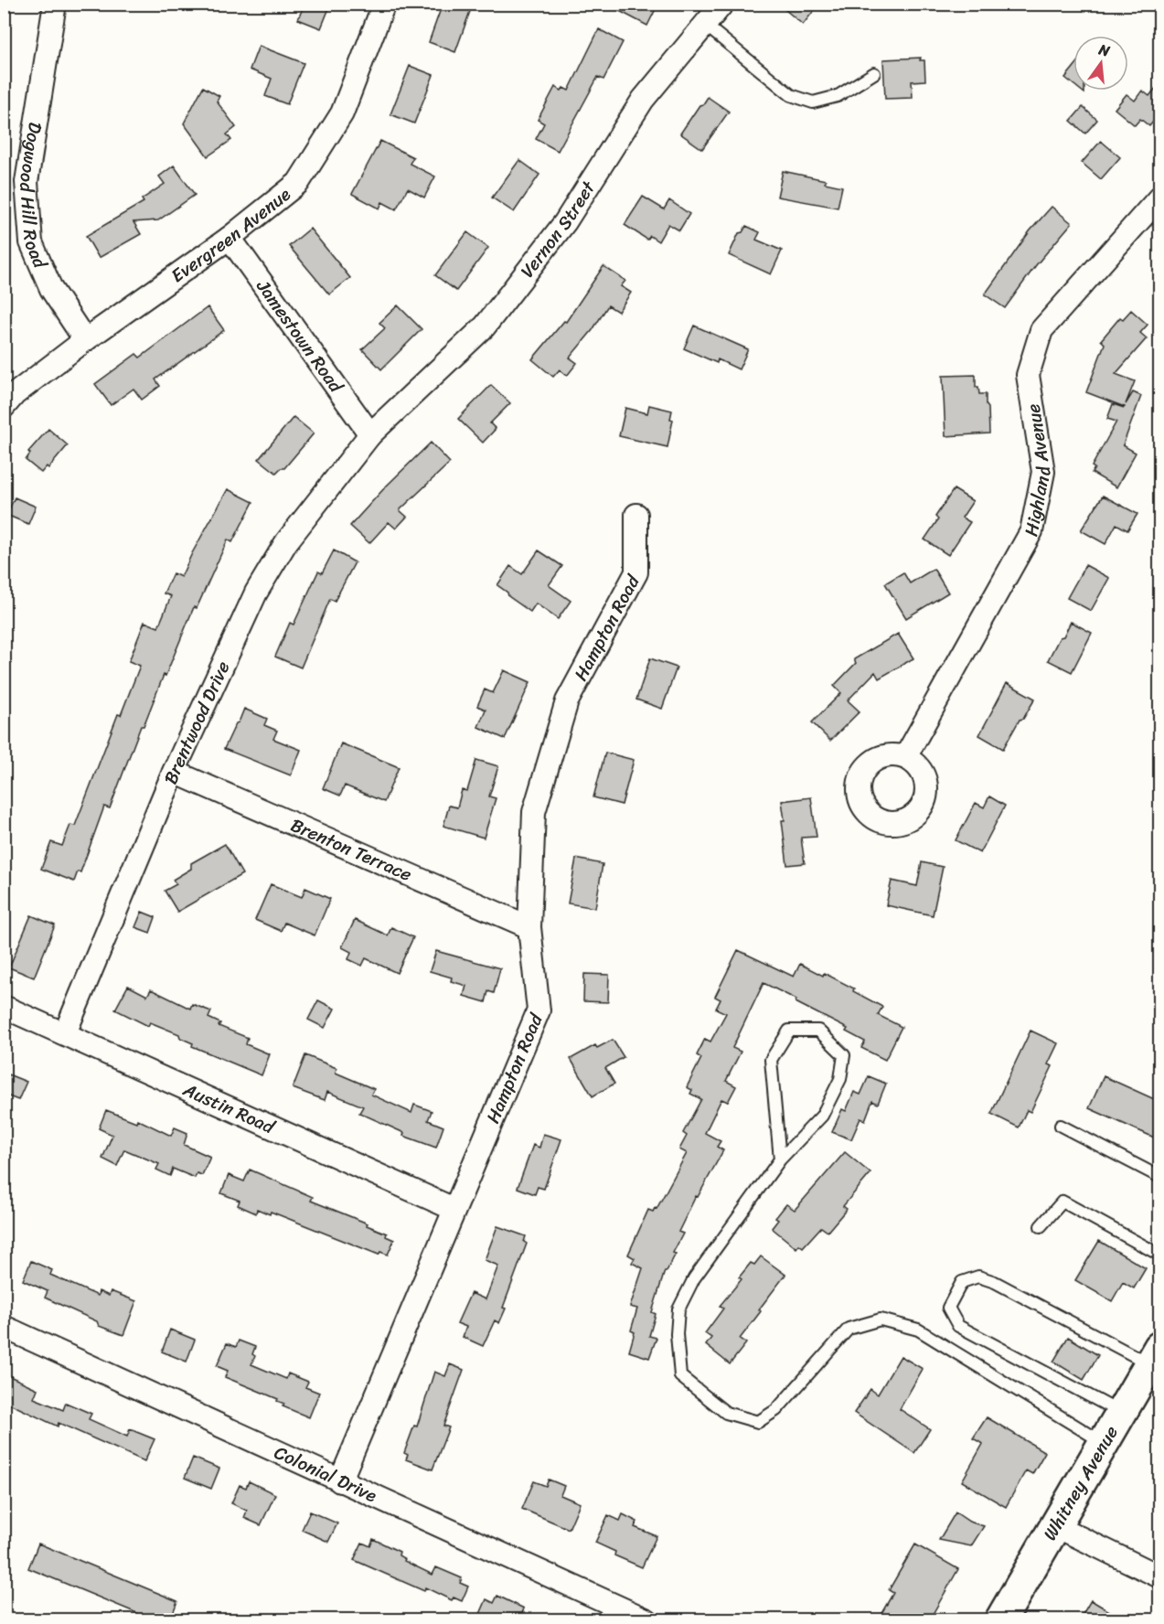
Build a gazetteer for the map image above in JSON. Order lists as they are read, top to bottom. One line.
{"streets":{"main road":["Whitney Avenue"],"street":["Dogwood Hill Road","Vernon Street","Evergreen Avenue","Jamestown Road","Highland Avenue","Hampton Road","Brentwood Drive","Brenton Terrace","Austin Road","Colonial Drive"]},"crossings":[["Dogwood Hill Road","Evergreen Avenue"],["Vernon Street","Jamestown Road"],["Vernon Street","Brentwood Drive"],["Evergreen Avenue","Jamestown Road"],["Jamestown Road","Brentwood Drive"],["Hampton Road","Brenton Terrace"],["Hampton Road","Austin Road"],["Hampton Road","Colonial Drive"],["Brentwood Drive","Brenton Terrace"],["Brentwood Drive","Austin Road"]],"north":"top"}
